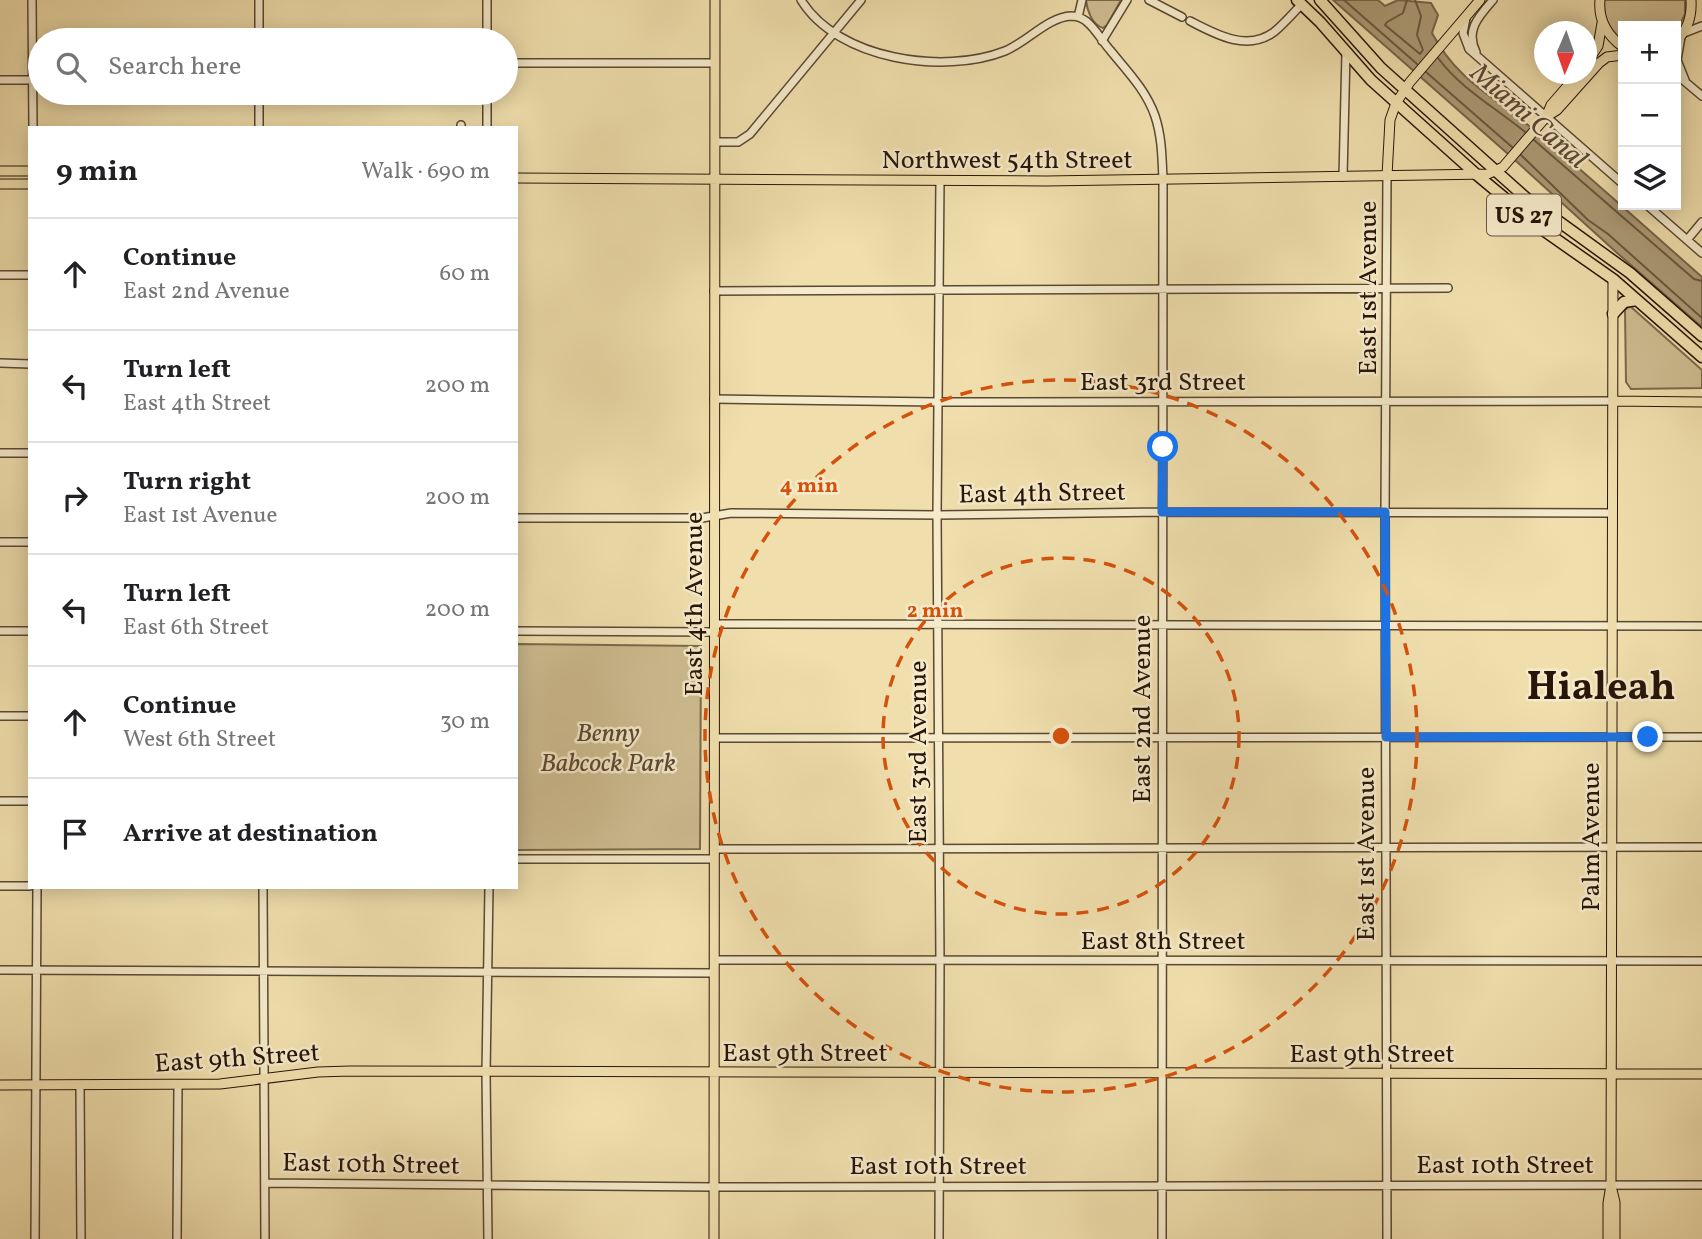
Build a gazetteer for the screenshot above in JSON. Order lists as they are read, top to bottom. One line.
{"streets":{"highway":["US 27"],"main road":["Northwest 54th Street","East 4th Avenue","Palm Avenue","East 9th Street"],"street":["East 1st Avenue","East 3rd Street","East 4th Street","East 2nd Avenue","East 3rd Avenue","East 8th Street","East 10th Street"]},"crossings":[["Northwest 54th Street","US 27"],["Northwest 54th Street","East 1st Avenue"],["Northwest 54th Street","East 4th Avenue"],["Northwest 54th Street","East 2nd Avenue"],["Northwest 54th Street","East 3rd Avenue"],["US 27","Palm Avenue"],["East 1st Avenue","East 3rd Street"],["East 1st Avenue","East 4th Street"],["East 1st Avenue","East 8th Street"],["East 1st Avenue","East 9th Street"],["East 1st Avenue","East 10th Street"],["East 3rd Street","East 4th Avenue"],["East 3rd Street","East 2nd Avenue"],["East 3rd Street","East 3rd Avenue"],["East 3rd Street","Palm Avenue"],["East 4th Street","East 4th Avenue"],["East 4th Street","East 2nd Avenue"],["East 4th Street","East 3rd Avenue"],["East 4th Street","Palm Avenue"],["East 4th Avenue","East 8th Street"],["East 4th Avenue","East 9th Street"],["East 4th Avenue","East 10th Street"],["East 2nd Avenue","East 8th Street"],["East 2nd Avenue","East 9th Street"],["East 2nd Avenue","East 10th Street"],["East 3rd Avenue","East 8th Street"],["East 3rd Avenue","East 9th Street"],["East 3rd Avenue","East 10th Street"],["Palm Avenue","East 8th Street"],["Palm Avenue","East 9th Street"],["Palm Avenue","East 10th Street"]],"districts":["Hialeah"],"water":["Miami Canal"],"parks":["Benny Babcock Park"],"north":"bottom","page":{"map_buttons":["+","−"],"search":"Search here","heading":["9 min","Walk · 690 m"],"list":[["Continue","East 2nd Avenue","60 m"],["Turn left","East 4th Street","200 m"],["Turn right","East 1st Avenue","200 m"],["Turn left","East 6th Street","200 m"],["Continue","West 6th Street","30 m"],"Arrive at destination"]},"rings":["4 min","2 min"]}
